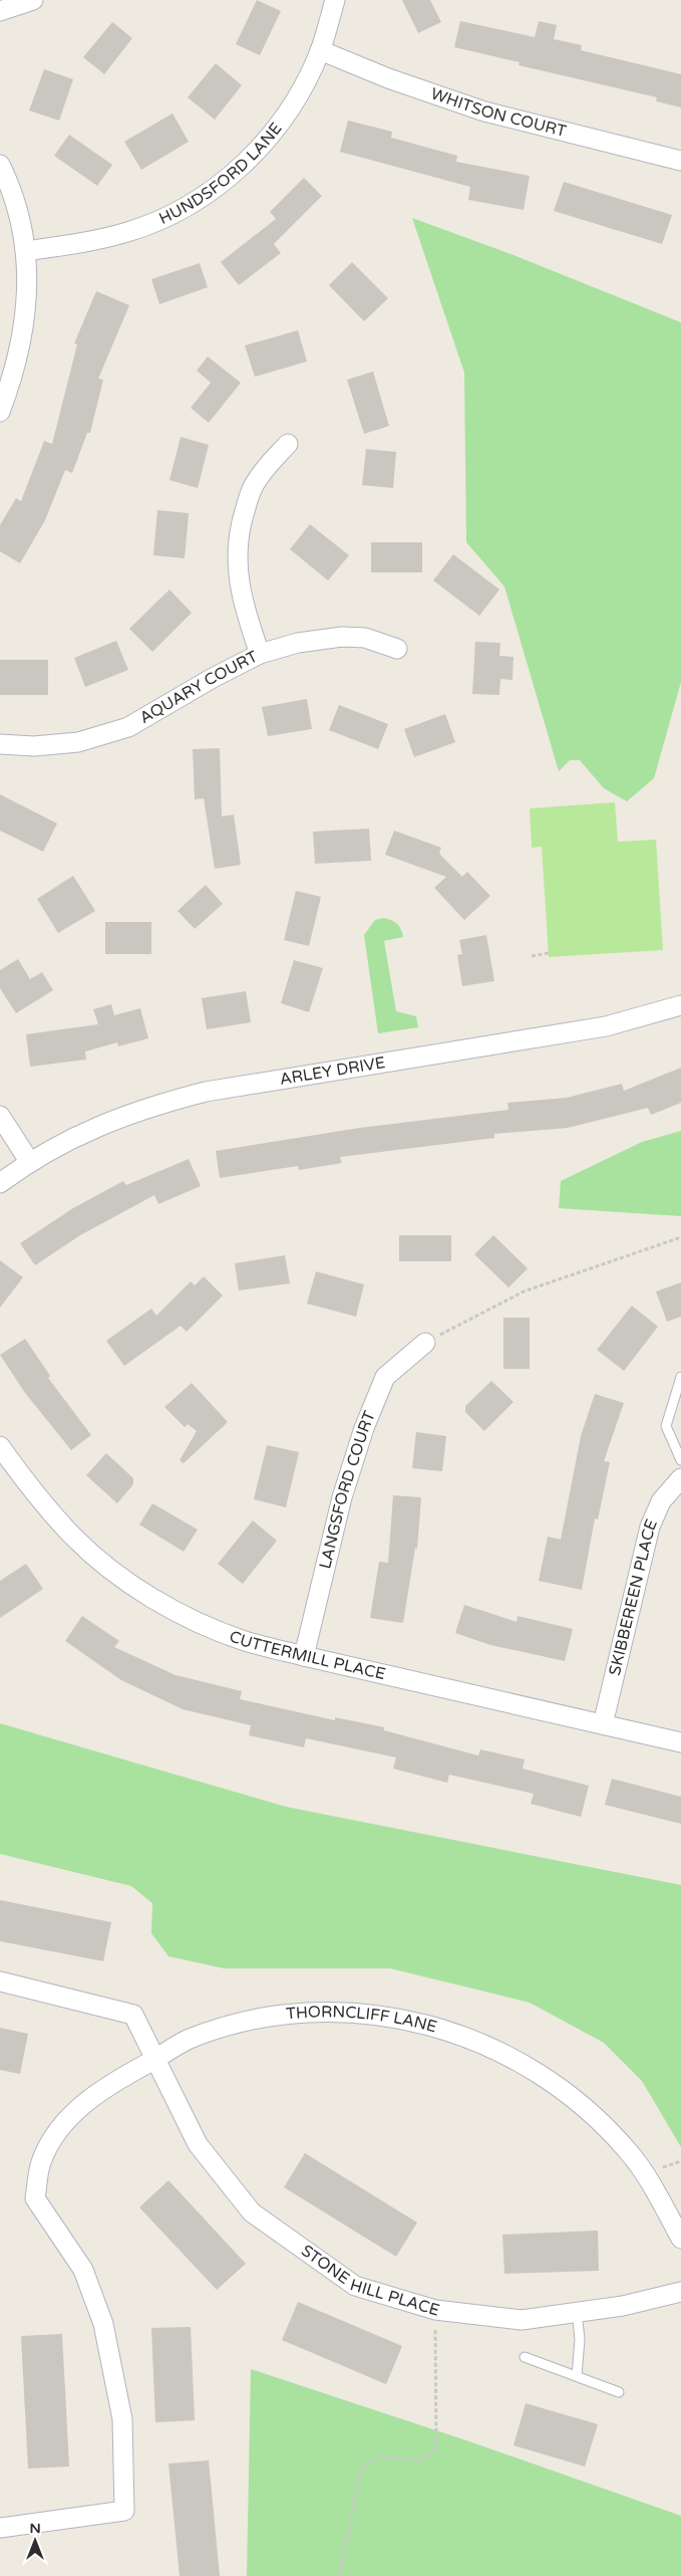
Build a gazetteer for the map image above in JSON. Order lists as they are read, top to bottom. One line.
{"streets":{"street":["WHITSON COURT","HUNDSFORD LANE","AQUARY COURT","ARLEY DRIVE","LANGSFORD COURT","SKIBBEREEN PLACE","CUTTERMILL PLACE","THORNCLIFF LANE","STONE HILL PLACE"]},"crossings":[["WHITSON COURT","HUNDSFORD LANE"],["LANGSFORD COURT","CUTTERMILL PLACE"],["SKIBBEREEN PLACE","CUTTERMILL PLACE"],["THORNCLIFF LANE","STONE HILL PLACE"]],"north":"top"}
